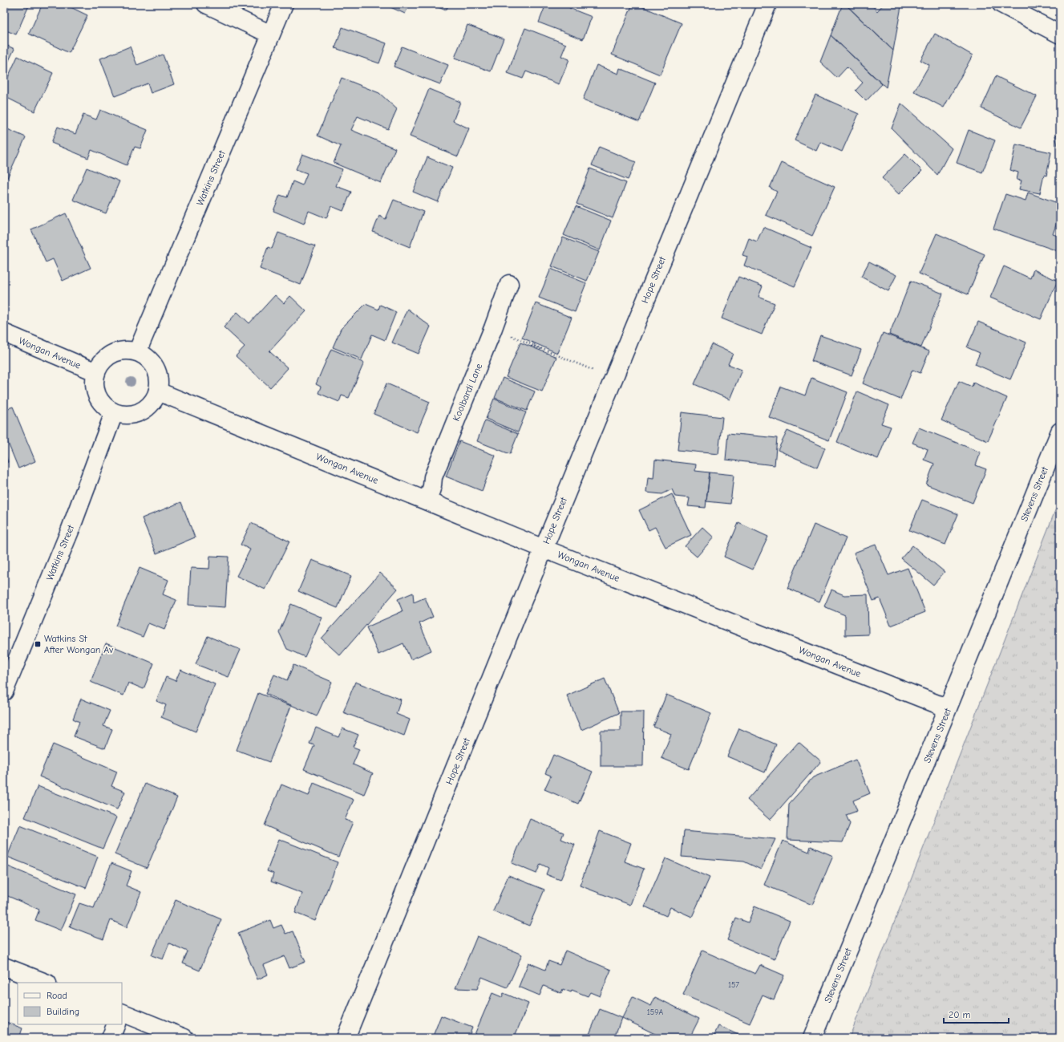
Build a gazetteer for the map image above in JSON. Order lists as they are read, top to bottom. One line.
{"streets":{"street":["Watkins Street","Hope Street","Wongan Avenue","Koolbardi Lane","Stevens Street"]},"crossings":[["Watkins Street","Wongan Avenue"],["Hope Street","Wongan Avenue"],["Wongan Avenue","Koolbardi Lane"],["Wongan Avenue","Stevens Street"]],"places":{"transit":["Watkins St After Wongan Av"]},"house_numbers":["157","159A"],"legend":["Road","Building"],"scale_bar":"20 m"}
